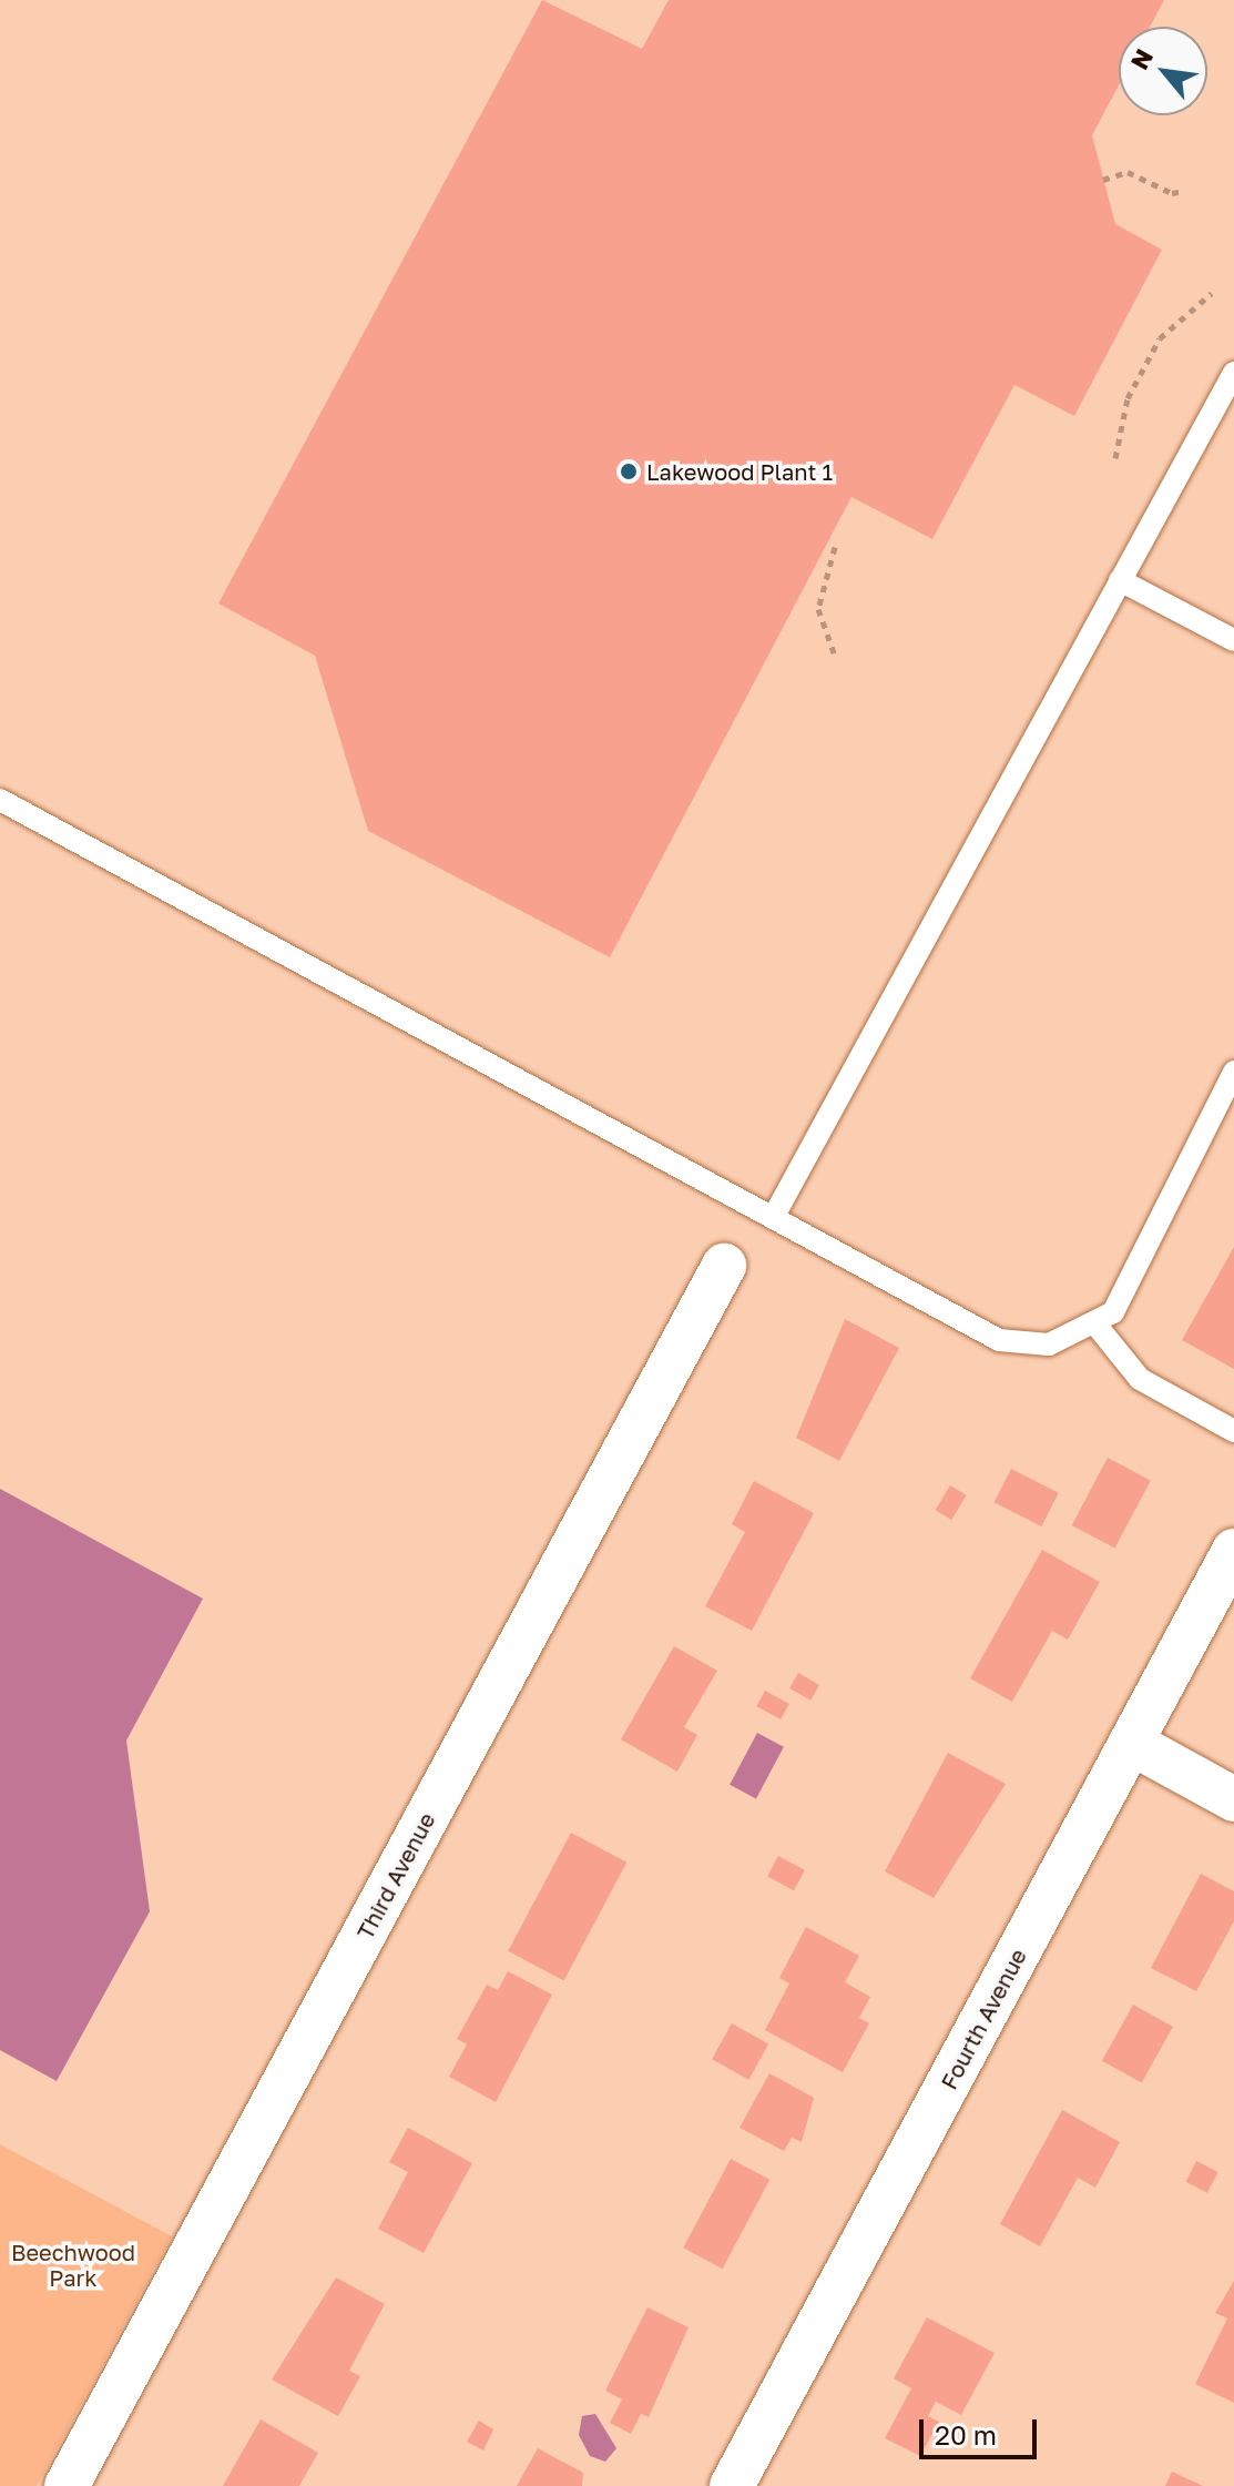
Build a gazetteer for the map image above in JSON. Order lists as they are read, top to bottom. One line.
{"streets":{"street":["Third Avenue","Fourth Avenue"]},"parks":["Beechwood Park"],"places":["Lakewood Plant 1"],"scale_bar":"20 m","north":"top left"}
